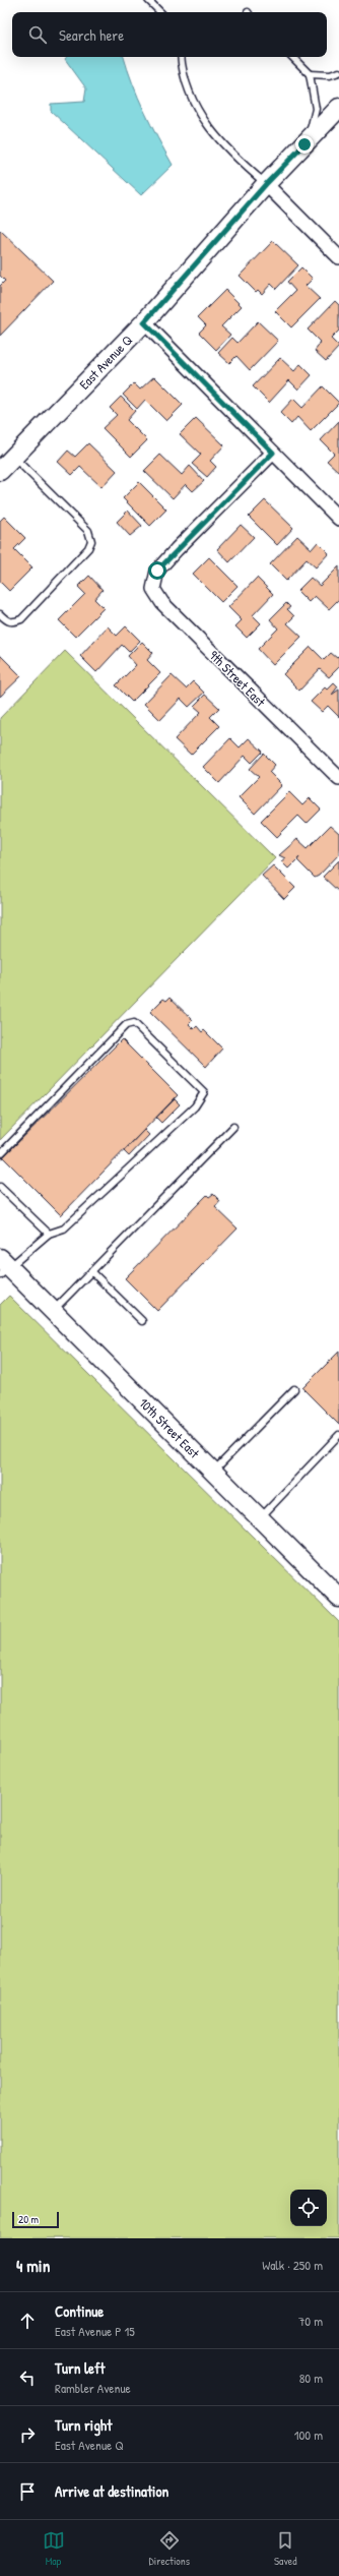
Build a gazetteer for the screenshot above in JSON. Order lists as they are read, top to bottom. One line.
{"streets":{"main road":["East Avenue Q","10th Street East"],"street":["9th Street East"]},"scale_bar":"20 m","page":{"search":"Search here","scale":"20 m","heading":["4 min","Walk · 250 m"],"list":[["Continue","East Avenue P 15","70 m"],["Turn left","Rambler Avenue","80 m"],["Turn right","East Avenue Q","100 m"],"Arrive at destination"],"nav":["Map","Directions","Saved"]}}
